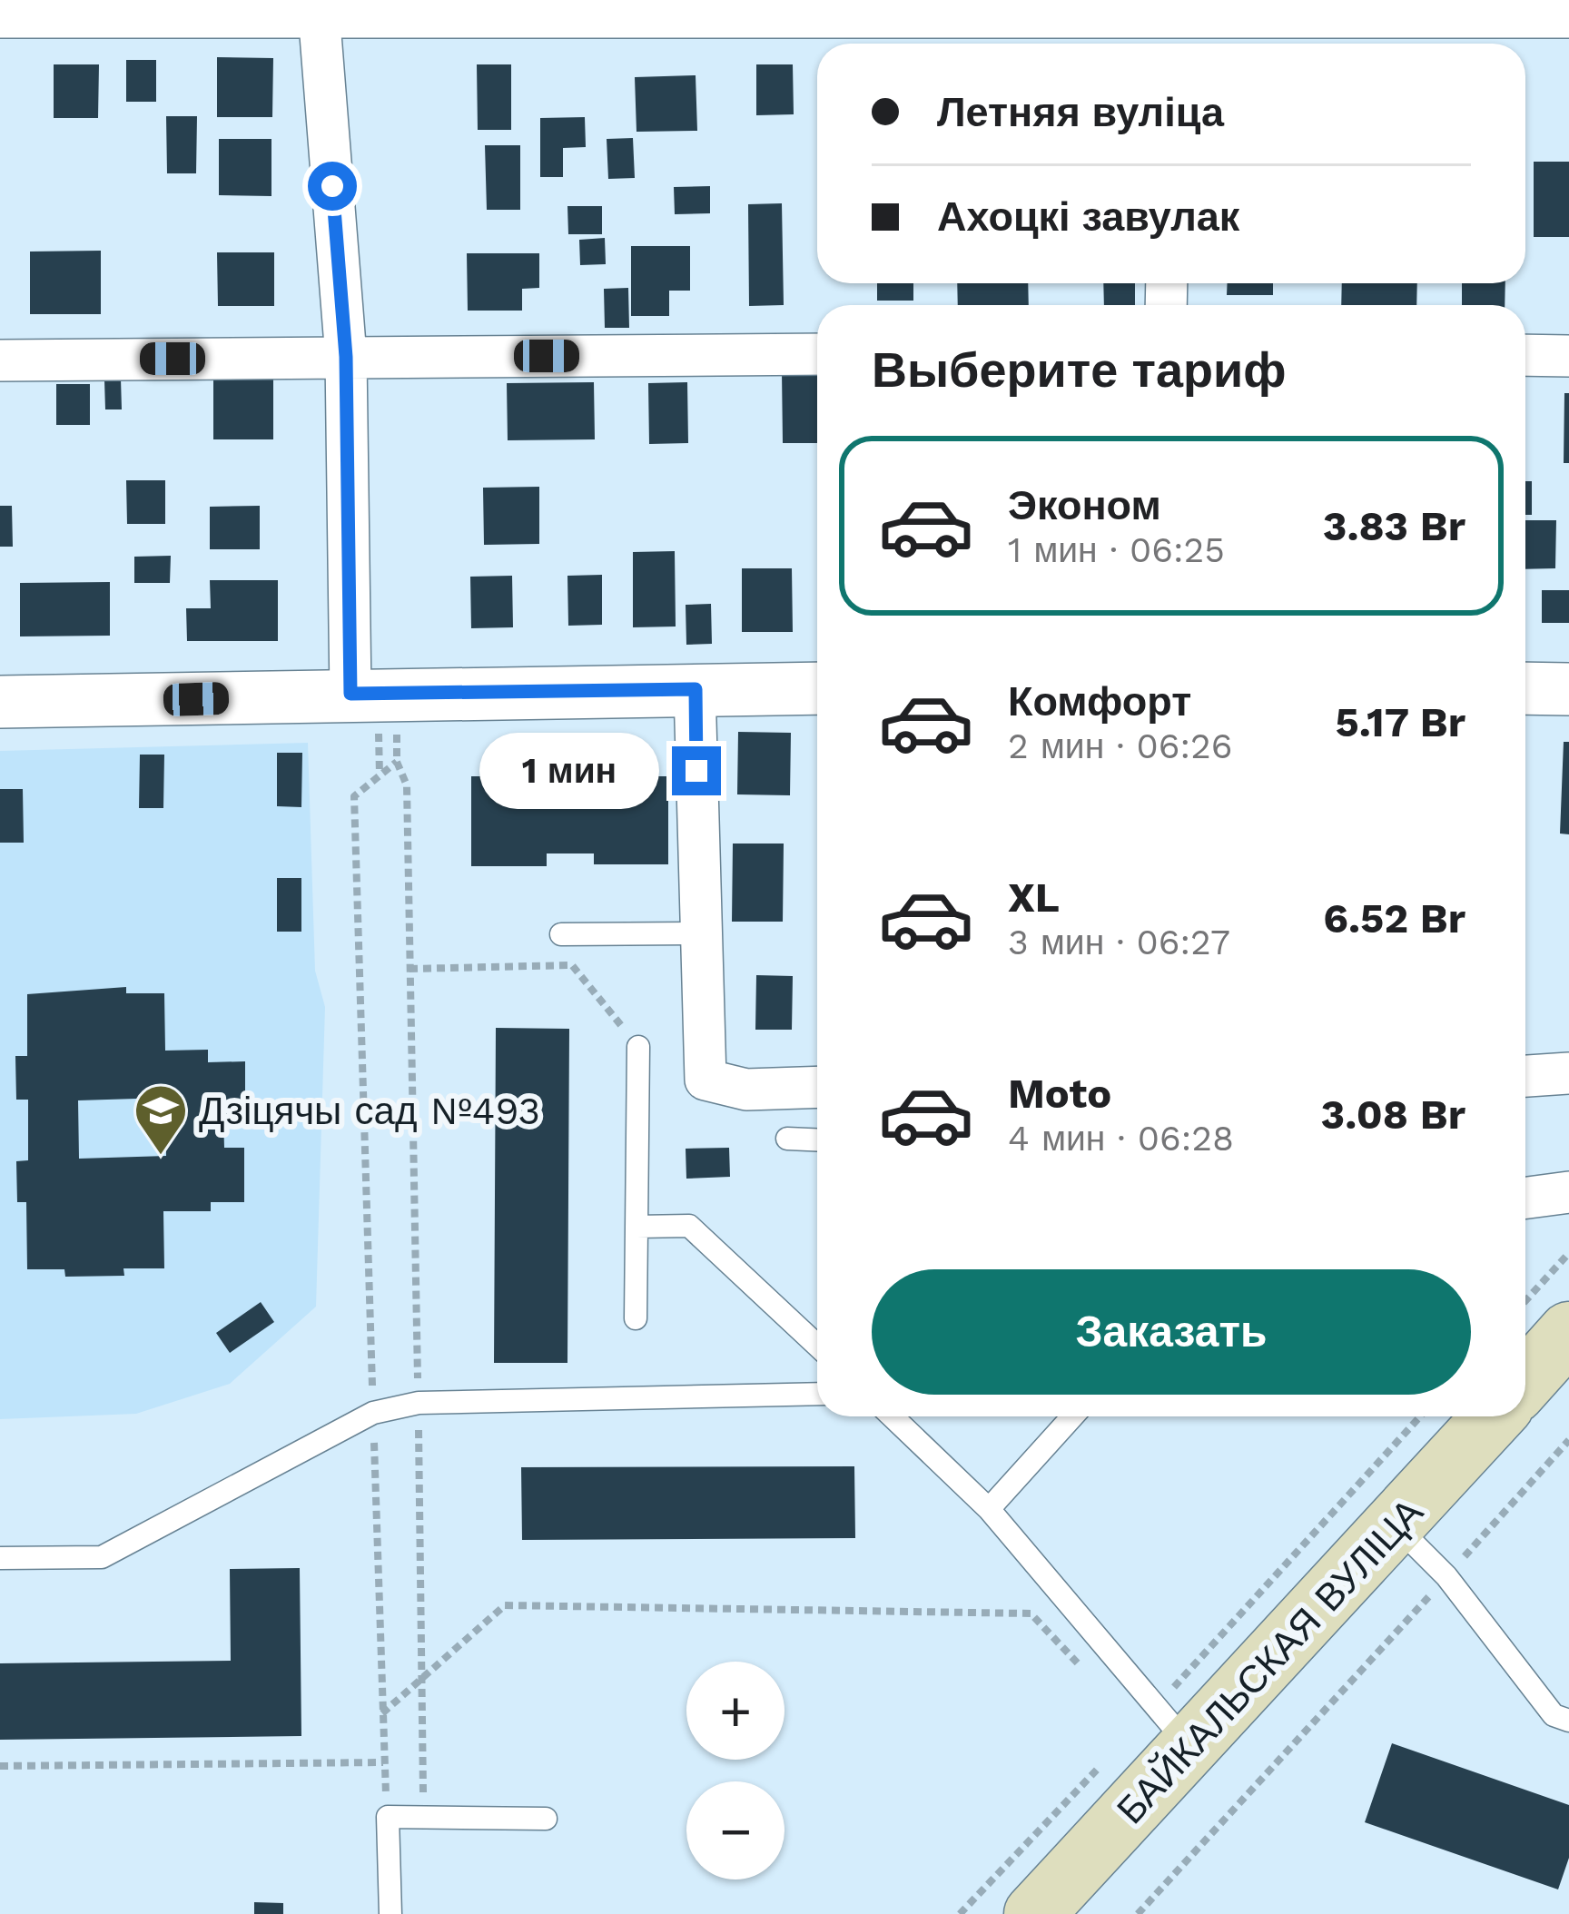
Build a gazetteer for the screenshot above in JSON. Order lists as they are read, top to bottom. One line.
{"streets":{"main road":["БАЙКАЛЬСКАЯ ВУЛІЦА"]},"places":{"school or university":["Дзіцячы сад №493"]},"page":{"banner":["Летняя вуліца","Ахоцкі завулак"],"heading":"Выберите тариф","list":[{"name":"Эконом","note":"1 мин · 06:25","value":"3.83 Br"},{"name":"Комфорт","note":"2 мин · 06:26","value":"5.17 Br"},{"name":"XL","note":"3 мин · 06:27","value":"6.52 Br"},{"name":"Moto","note":"4 мин · 06:28","value":"3.08 Br"}],"bubble":"1 мин","buttons":"Заказать","map_buttons":["+","−"]}}
